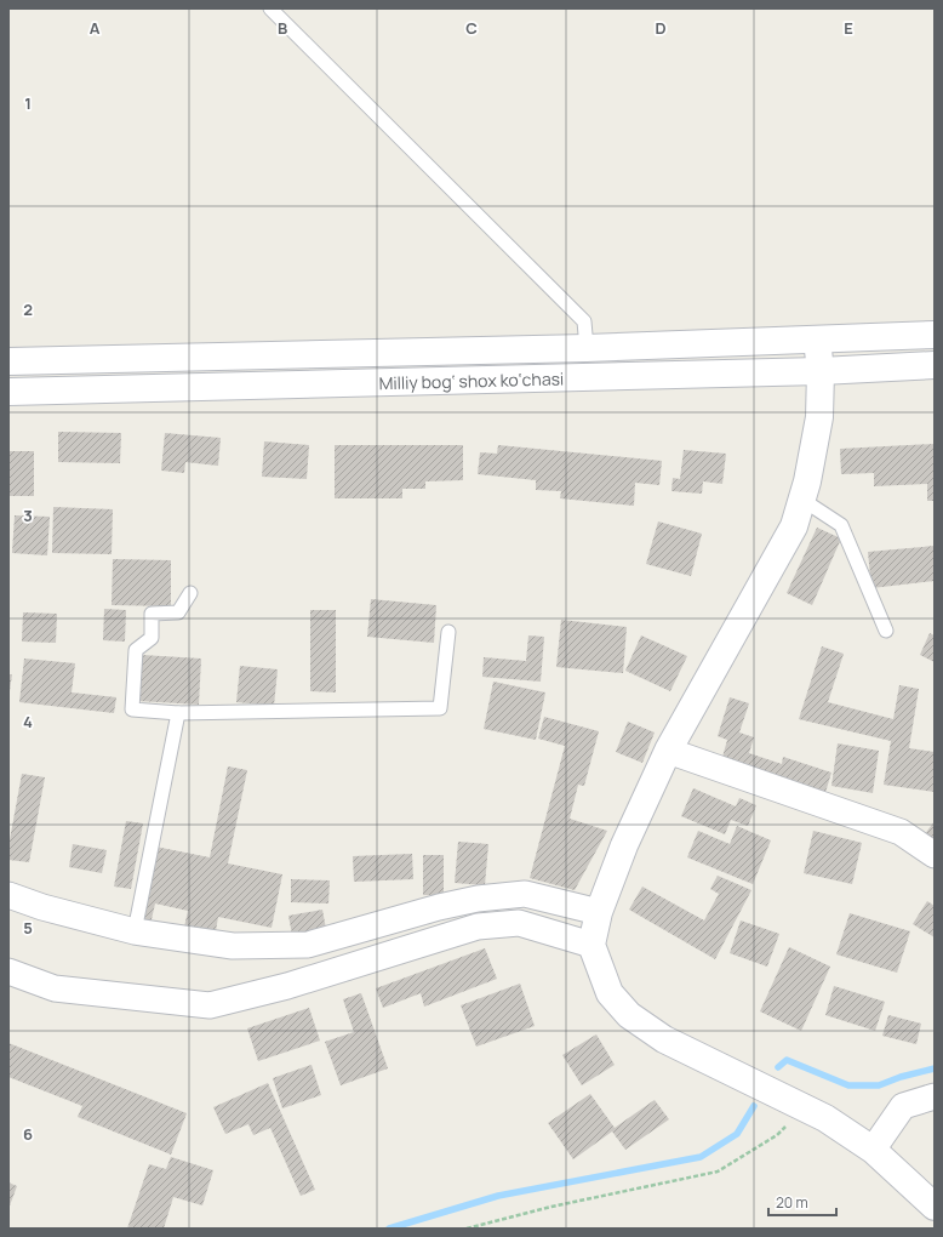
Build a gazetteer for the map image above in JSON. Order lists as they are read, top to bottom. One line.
{"streets":{"main road":["Milliy bog‘ shox ko‘chasi"]},"scale_bar":"20 m","grid":{"columns":["A","B","C","D","E"],"rows":["1","2","3","4","5","6"]}}
